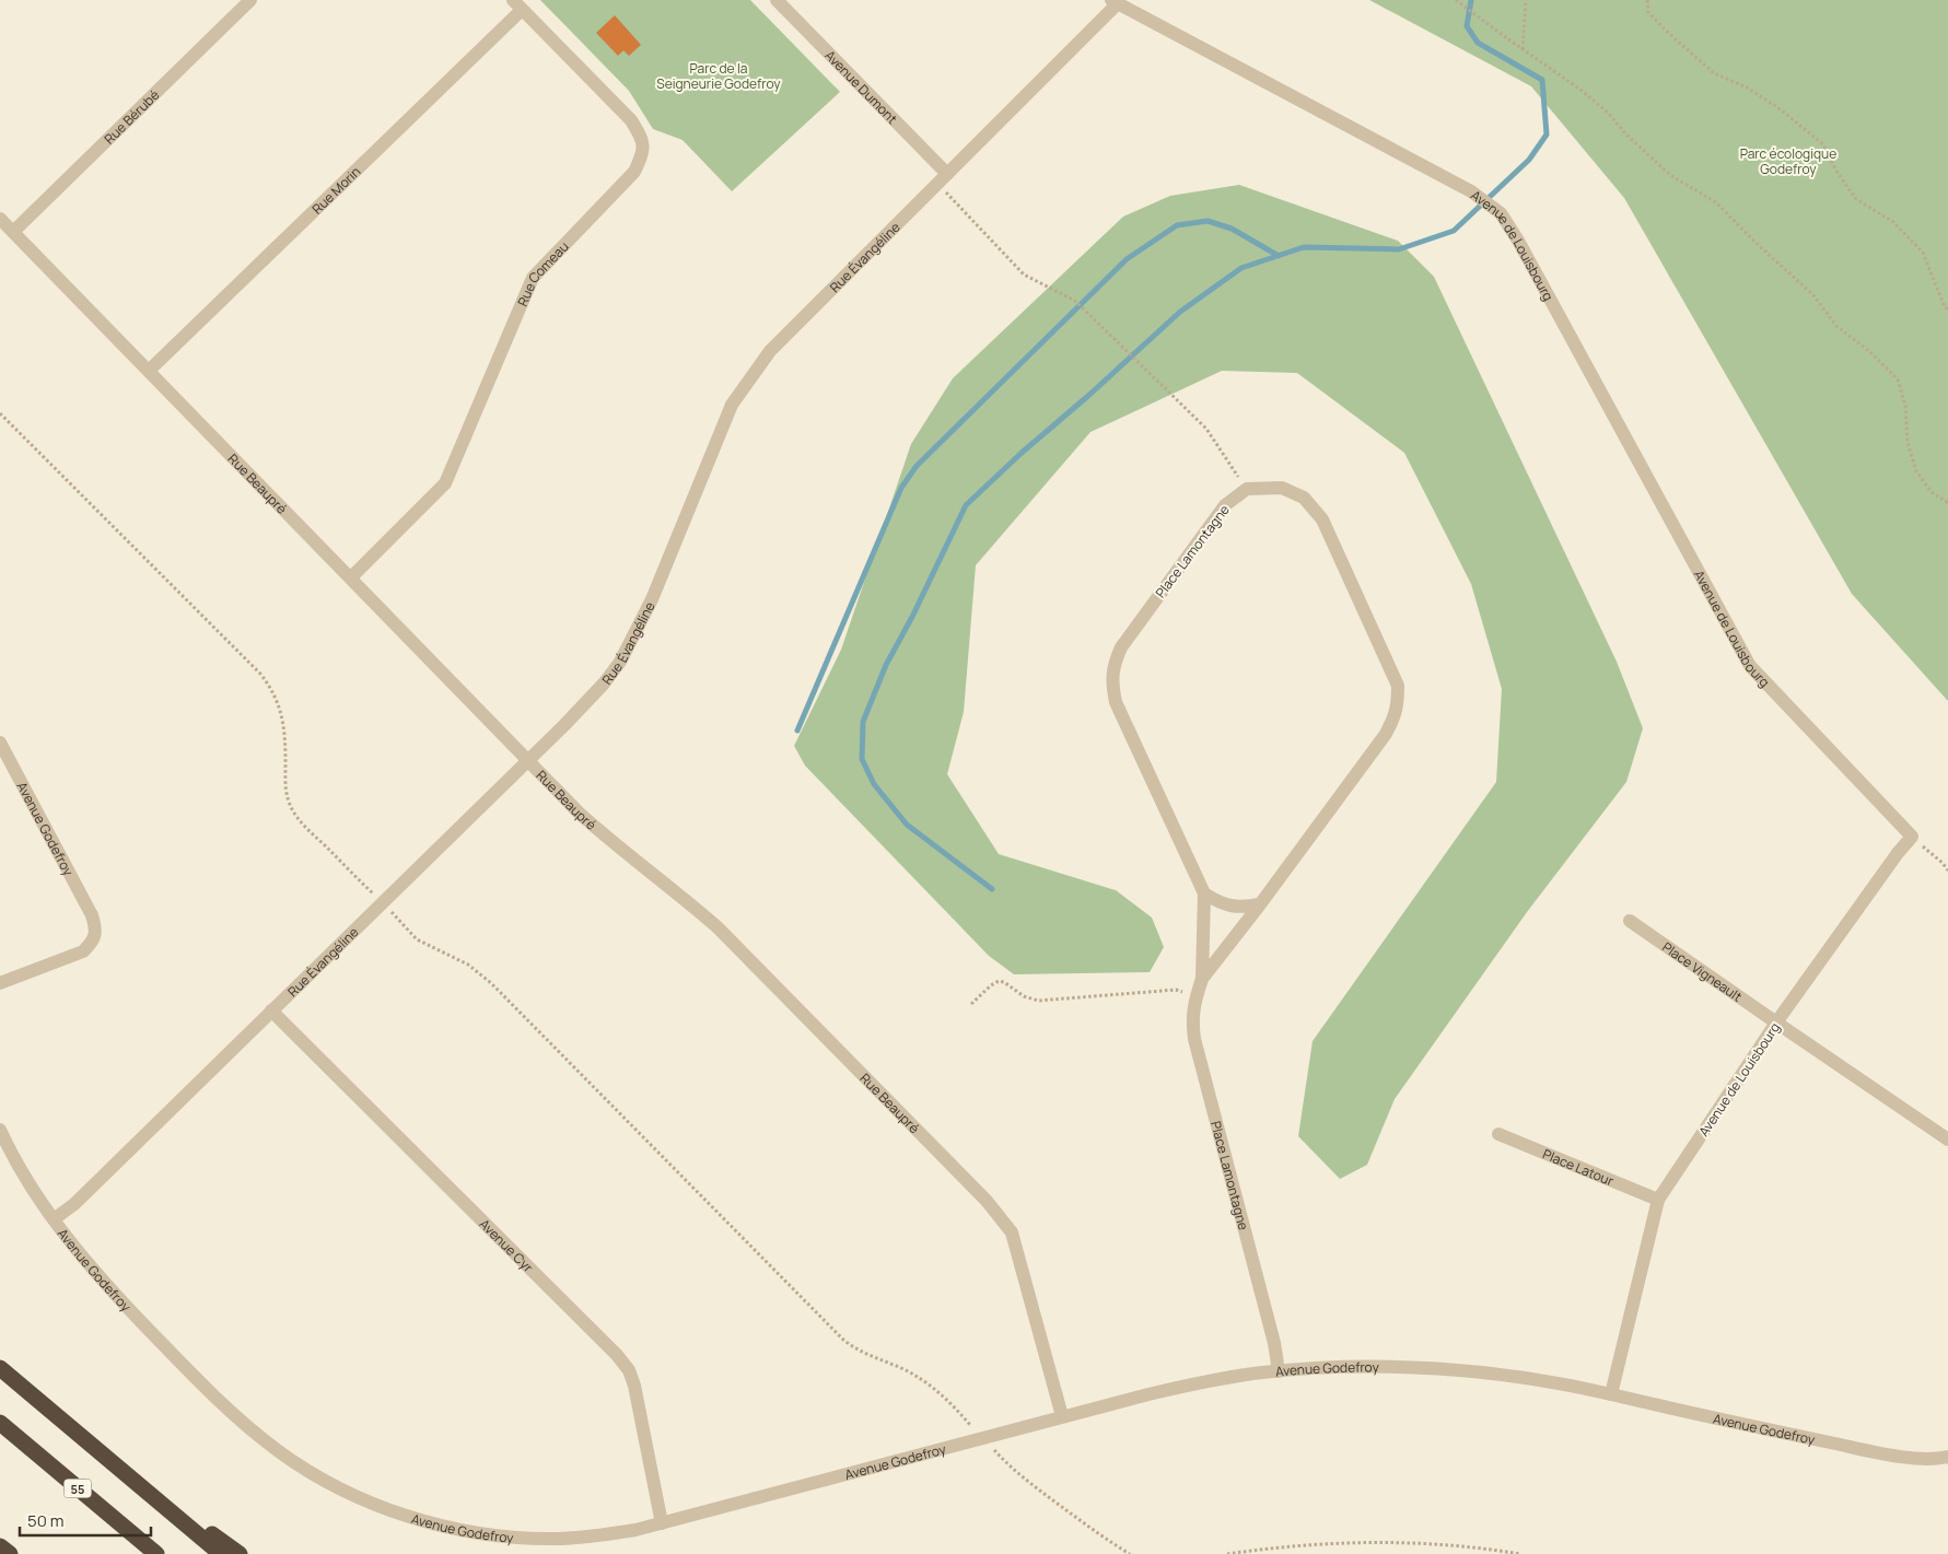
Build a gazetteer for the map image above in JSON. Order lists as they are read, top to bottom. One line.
{"streets":{"highway":["55"],"street":["Avenue Dumont","Rue Bérubé","Rue Morin","Avenue de Louisbourg","Rue Évangéline","Rue Comeau","Rue Beaupré","Place Lamontagne","Avenue Godefroy","Place Vigneault","Place Latour","Avenue Cyr"]},"crossings":[["Avenue Dumont","Rue Évangéline"],["Rue Bérubé","Rue Beaupré"],["Rue Morin","Rue Comeau"],["Rue Morin","Rue Beaupré"],["Avenue de Louisbourg","Rue Évangéline"],["Avenue de Louisbourg","Avenue Godefroy"],["Avenue de Louisbourg","Place Vigneault"],["Avenue de Louisbourg","Place Latour"],["Rue Évangéline","Rue Beaupré"],["Rue Évangéline","Avenue Godefroy"],["Rue Évangéline","Avenue Cyr"],["Rue Comeau","Rue Beaupré"],["Rue Beaupré","Avenue Godefroy"],["Place Lamontagne","Avenue Godefroy"],["Avenue Godefroy","Avenue Cyr"]],"parks":["Parc de la Seigneurie Godefroy","Parc écologique Godefroy"],"scale_bar":"50 m"}
